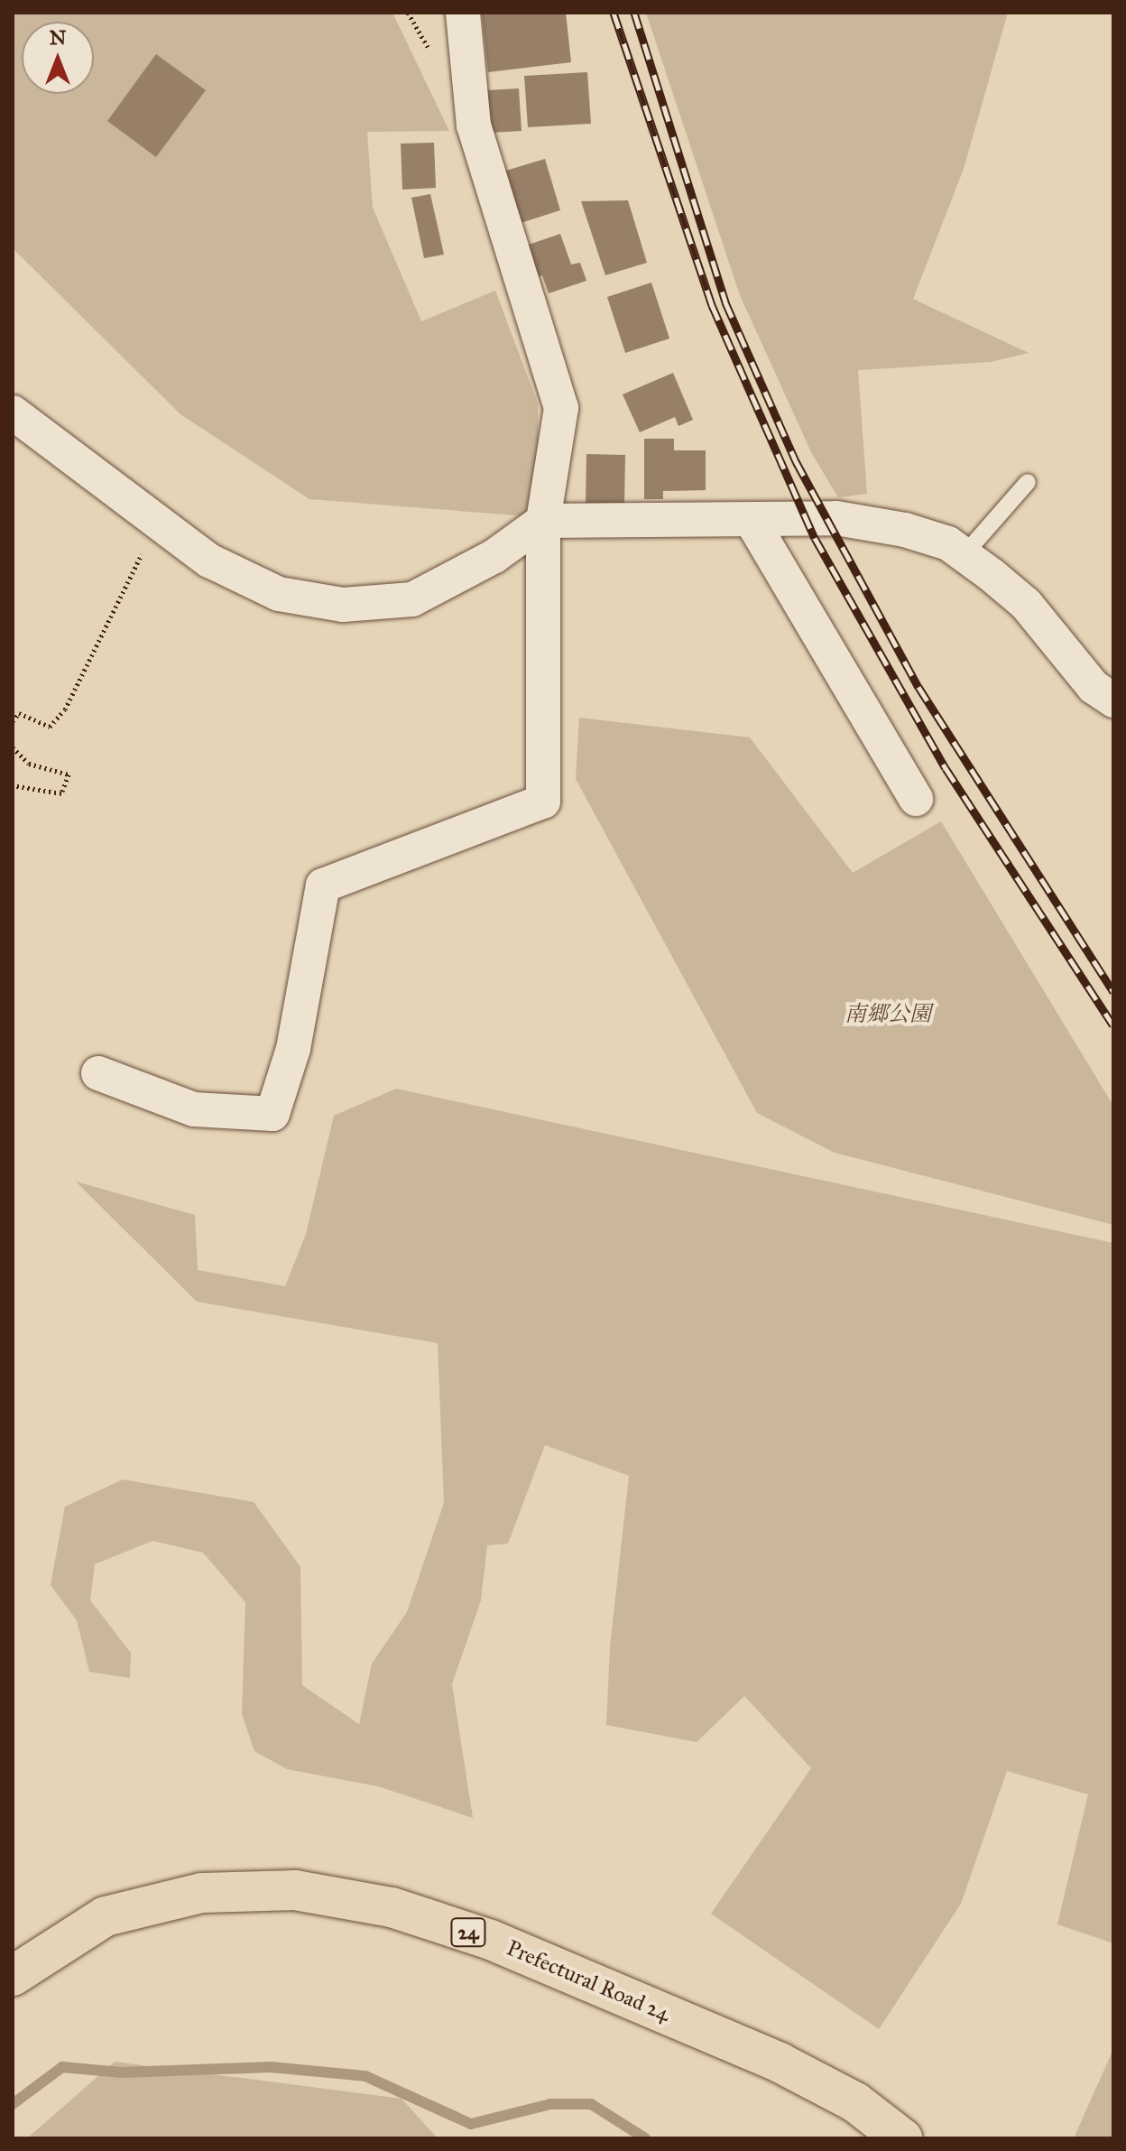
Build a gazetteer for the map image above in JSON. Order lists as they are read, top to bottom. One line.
{"streets":{"main road":["24","Prefectural Road 24"]},"parks":["南郷公園"],"north":"top"}
